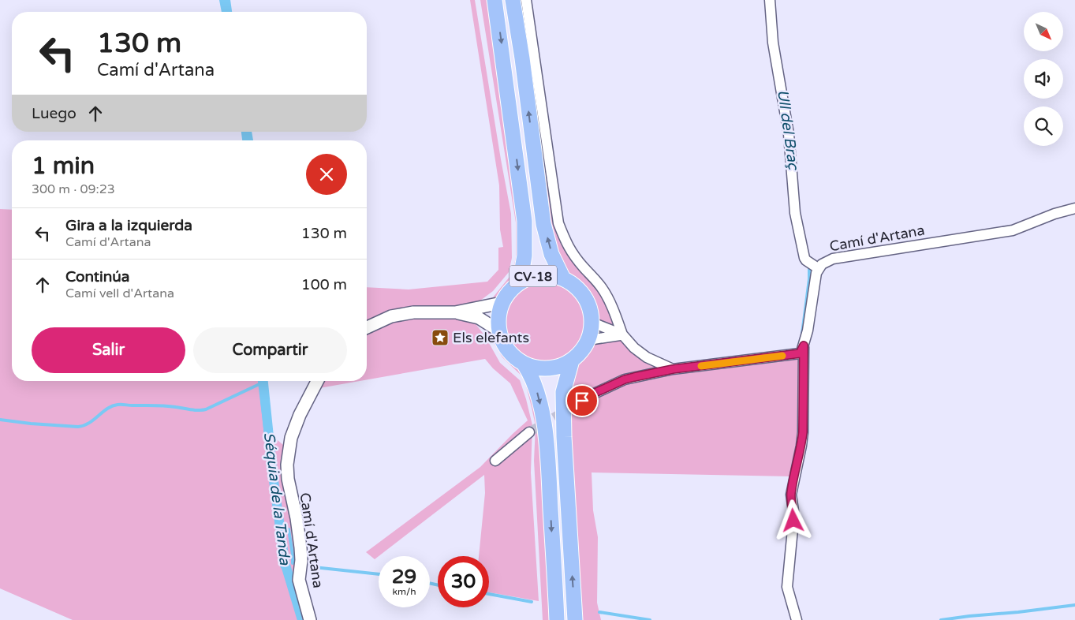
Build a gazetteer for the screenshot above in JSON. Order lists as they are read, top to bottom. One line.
{"streets":{"main road":["CV-18"],"street":["Camí d'Artana"]},"water":["Ull del Braç","Séquia de la Tanda"],"places":{"place":["Els elefants"]},"north":"bottom right","page":{"turn":["130 m","Camí d'Artana"],"then":"Luego","heading":["1 min","300 m · 09:23"],"list":[{"name":"Gira a la izquierda","note":"Camí d'Artana","value":"130 m"},{"name":"Continúa","note":"Camí vell d'Artana","value":"100 m"}],"buttons":["Salir","Compartir"],"speed":"29 km/h","limit":"30"}}
